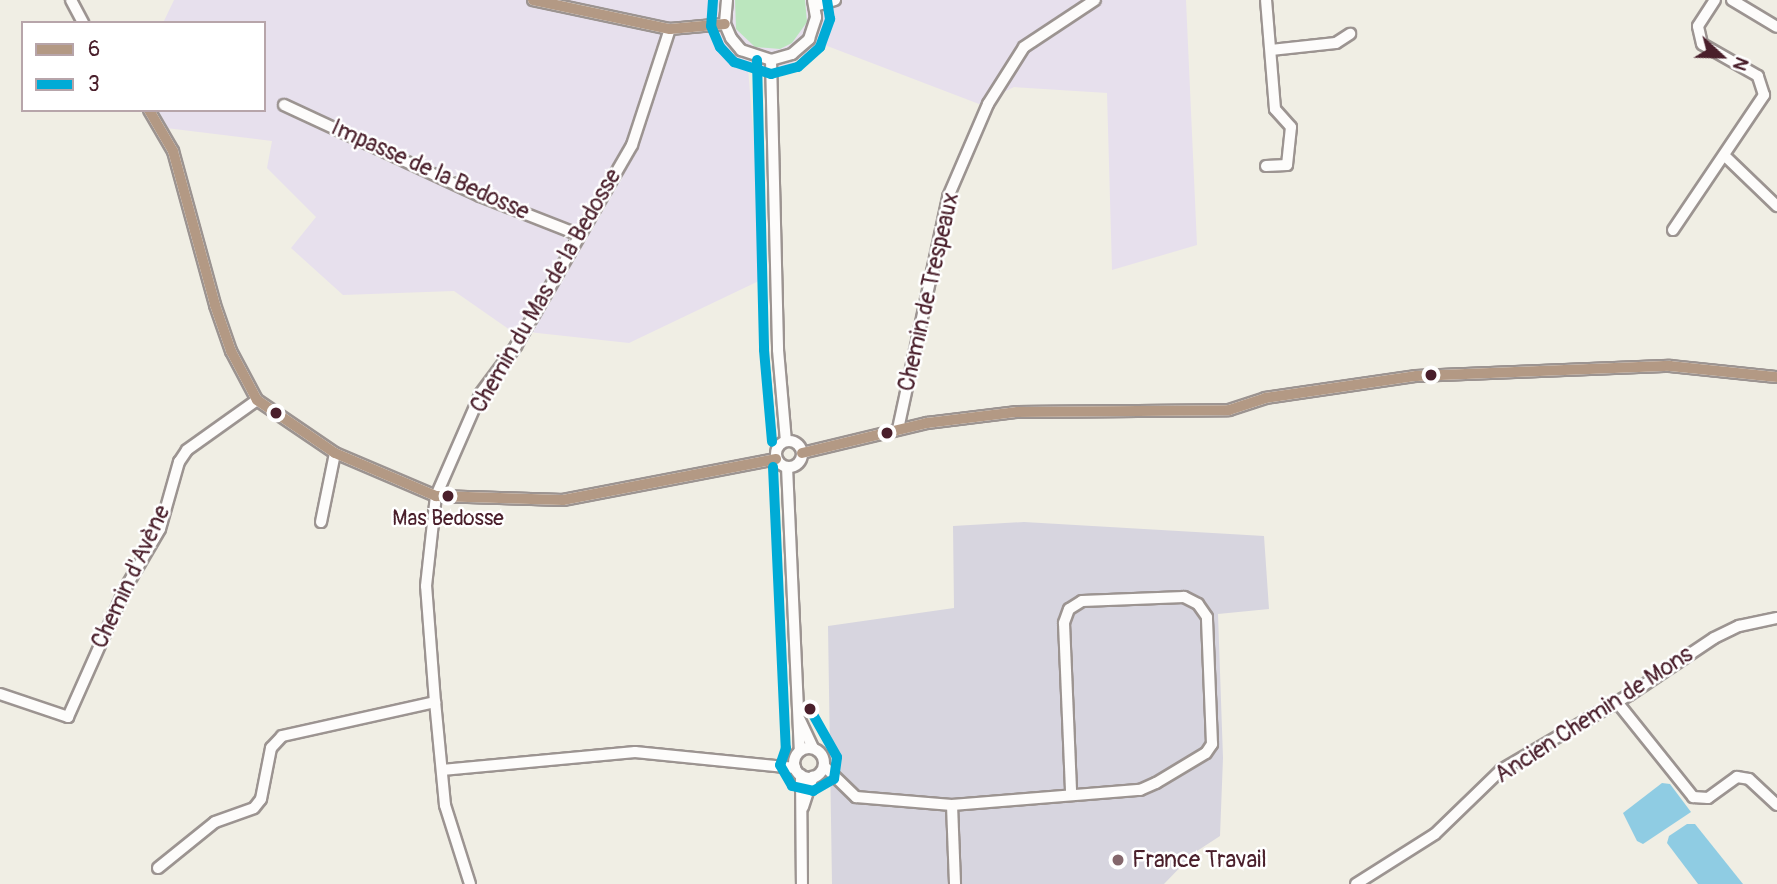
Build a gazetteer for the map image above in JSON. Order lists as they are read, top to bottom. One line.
{"streets":{"street":["Impasse de la Bedosse","Chemin du Mas de la Bedosse","Chemin de Trespeaux","Chemin d'Avène","Ancien Chemin de Mons"]},"crossings":[["Impasse de la Bedosse","Chemin du Mas de la Bedosse"]],"places":["Mas Bedosse","France Travail"],"lines":["transit line 6","transit line 3"],"legend":["6","3"],"north":"right"}
